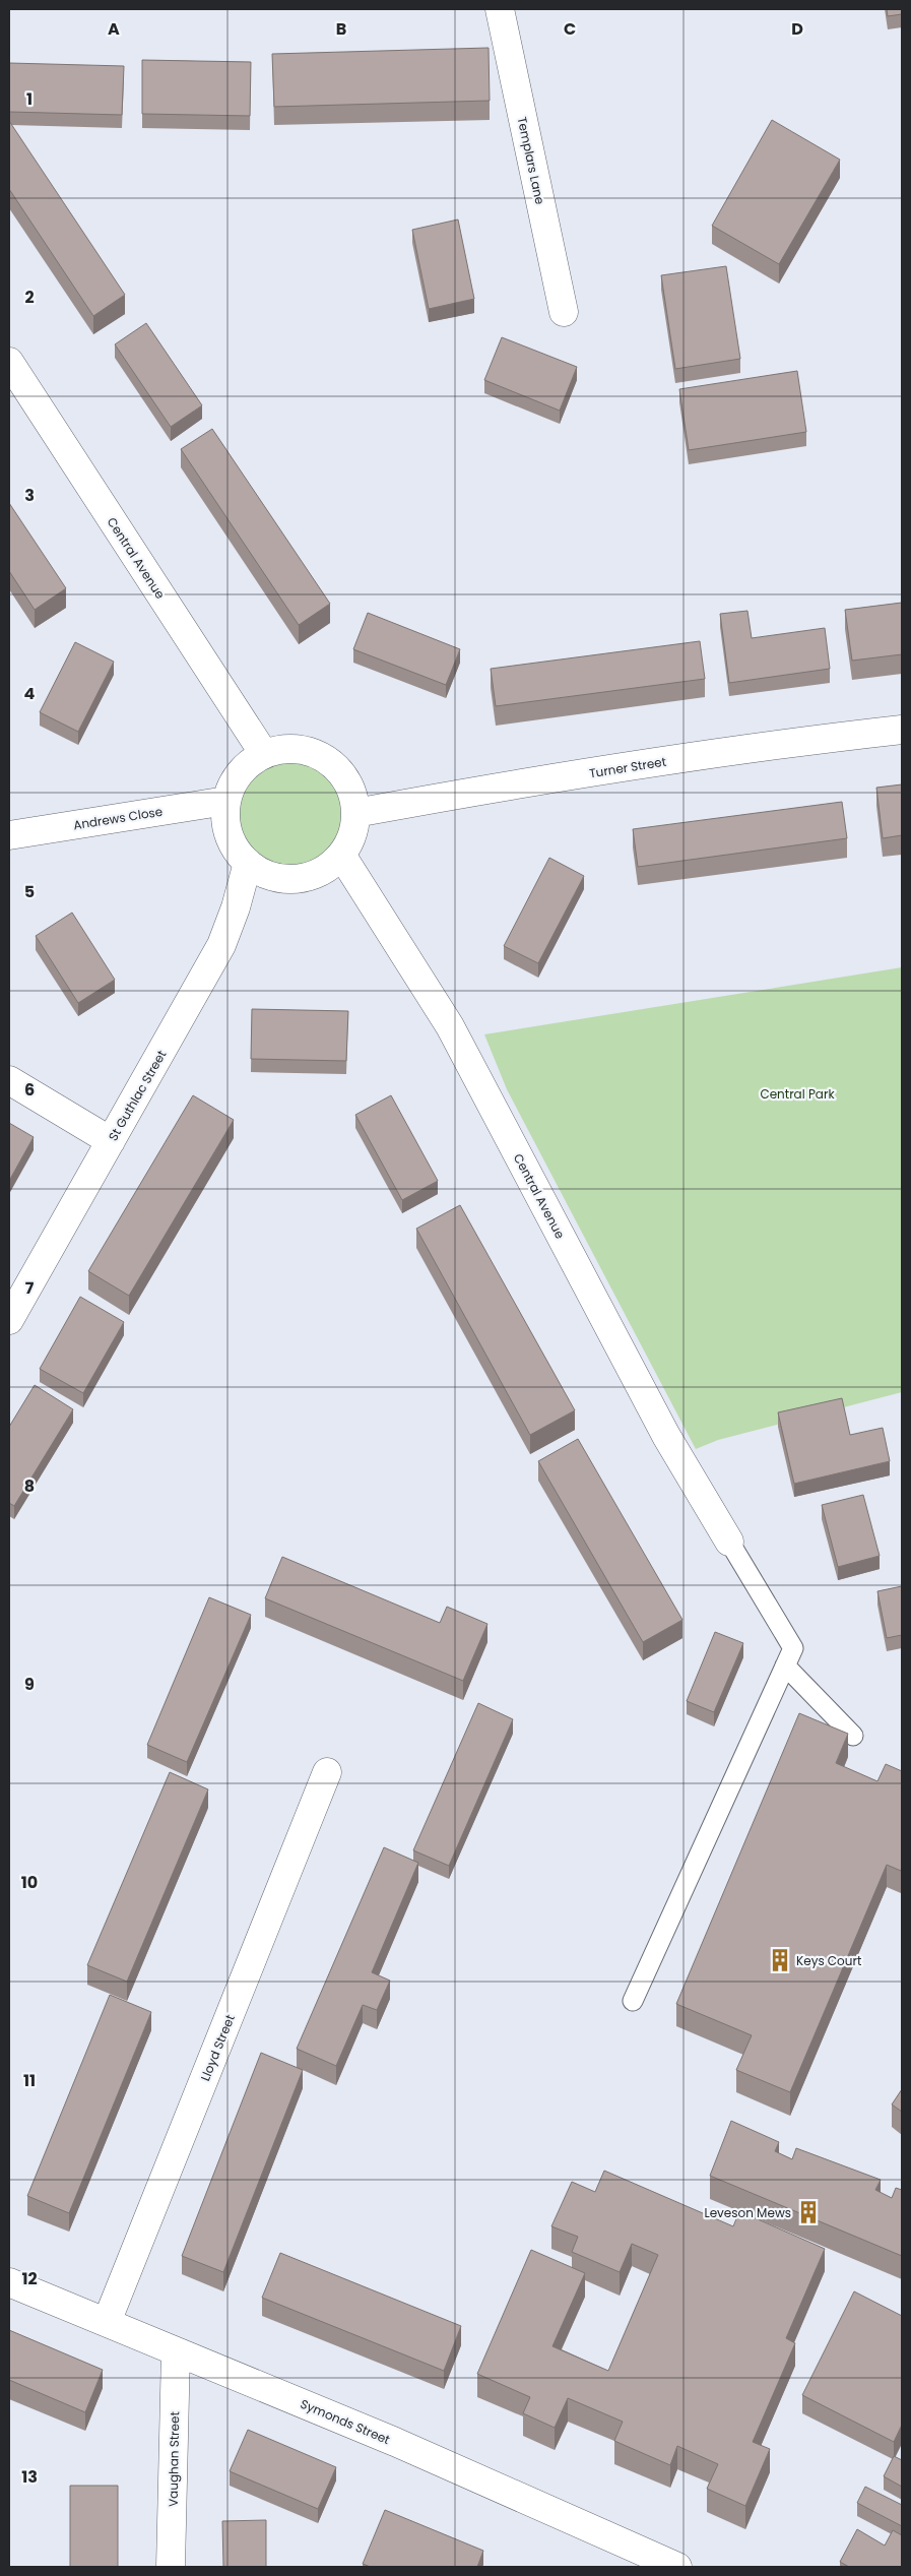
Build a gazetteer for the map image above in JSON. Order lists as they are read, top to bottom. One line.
{"streets":{"street":["Templars Lane","Central Avenue","Turner Street","Andrews Close","St Guthlac Street","Lloyd Street","Symonds Street","Vaughan Street"]},"crossings":[["Central Avenue","Turner Street"],["Central Avenue","Andrews Close"],["Central Avenue","St Guthlac Street"],["Turner Street","Andrews Close"],["Turner Street","St Guthlac Street"],["Andrews Close","St Guthlac Street"],["Lloyd Street","Symonds Street"],["Symonds Street","Vaughan Street"]],"parks":["Central Park"],"places":{"building":["Keys Court","Leveson Mews"]},"grid":{"columns":["A","B","C","D"],"rows":["1","2","3","4","5","6","7","8","9","10","11","12","13"]}}
